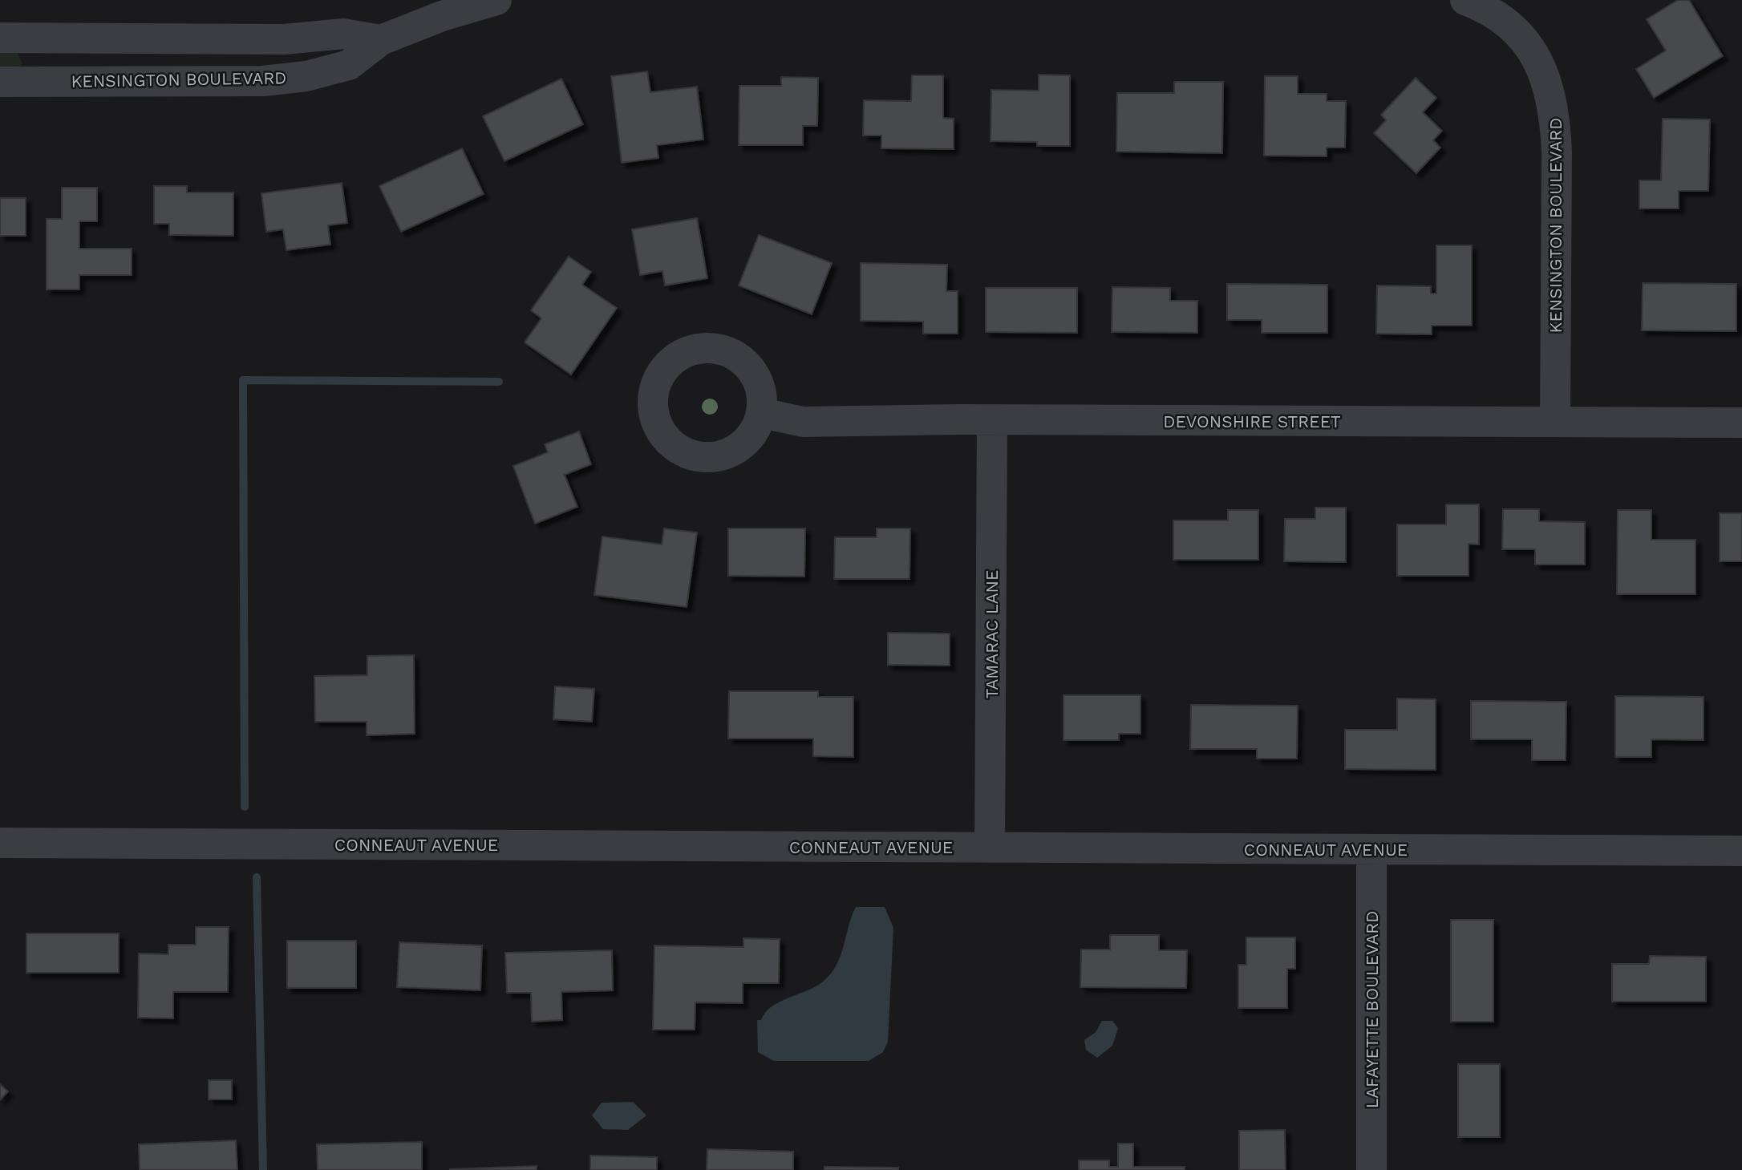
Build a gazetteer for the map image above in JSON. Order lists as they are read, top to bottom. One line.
{"streets":{"street":["KENSINGTON BOULEVARD","DEVONSHIRE STREET","TAMARAC LANE","CONNEAUT AVENUE","LAFAYETTE BOULEVARD"]},"crossings":[["KENSINGTON BOULEVARD","DEVONSHIRE STREET"],["DEVONSHIRE STREET","TAMARAC LANE"],["TAMARAC LANE","CONNEAUT AVENUE"],["CONNEAUT AVENUE","LAFAYETTE BOULEVARD"]]}
